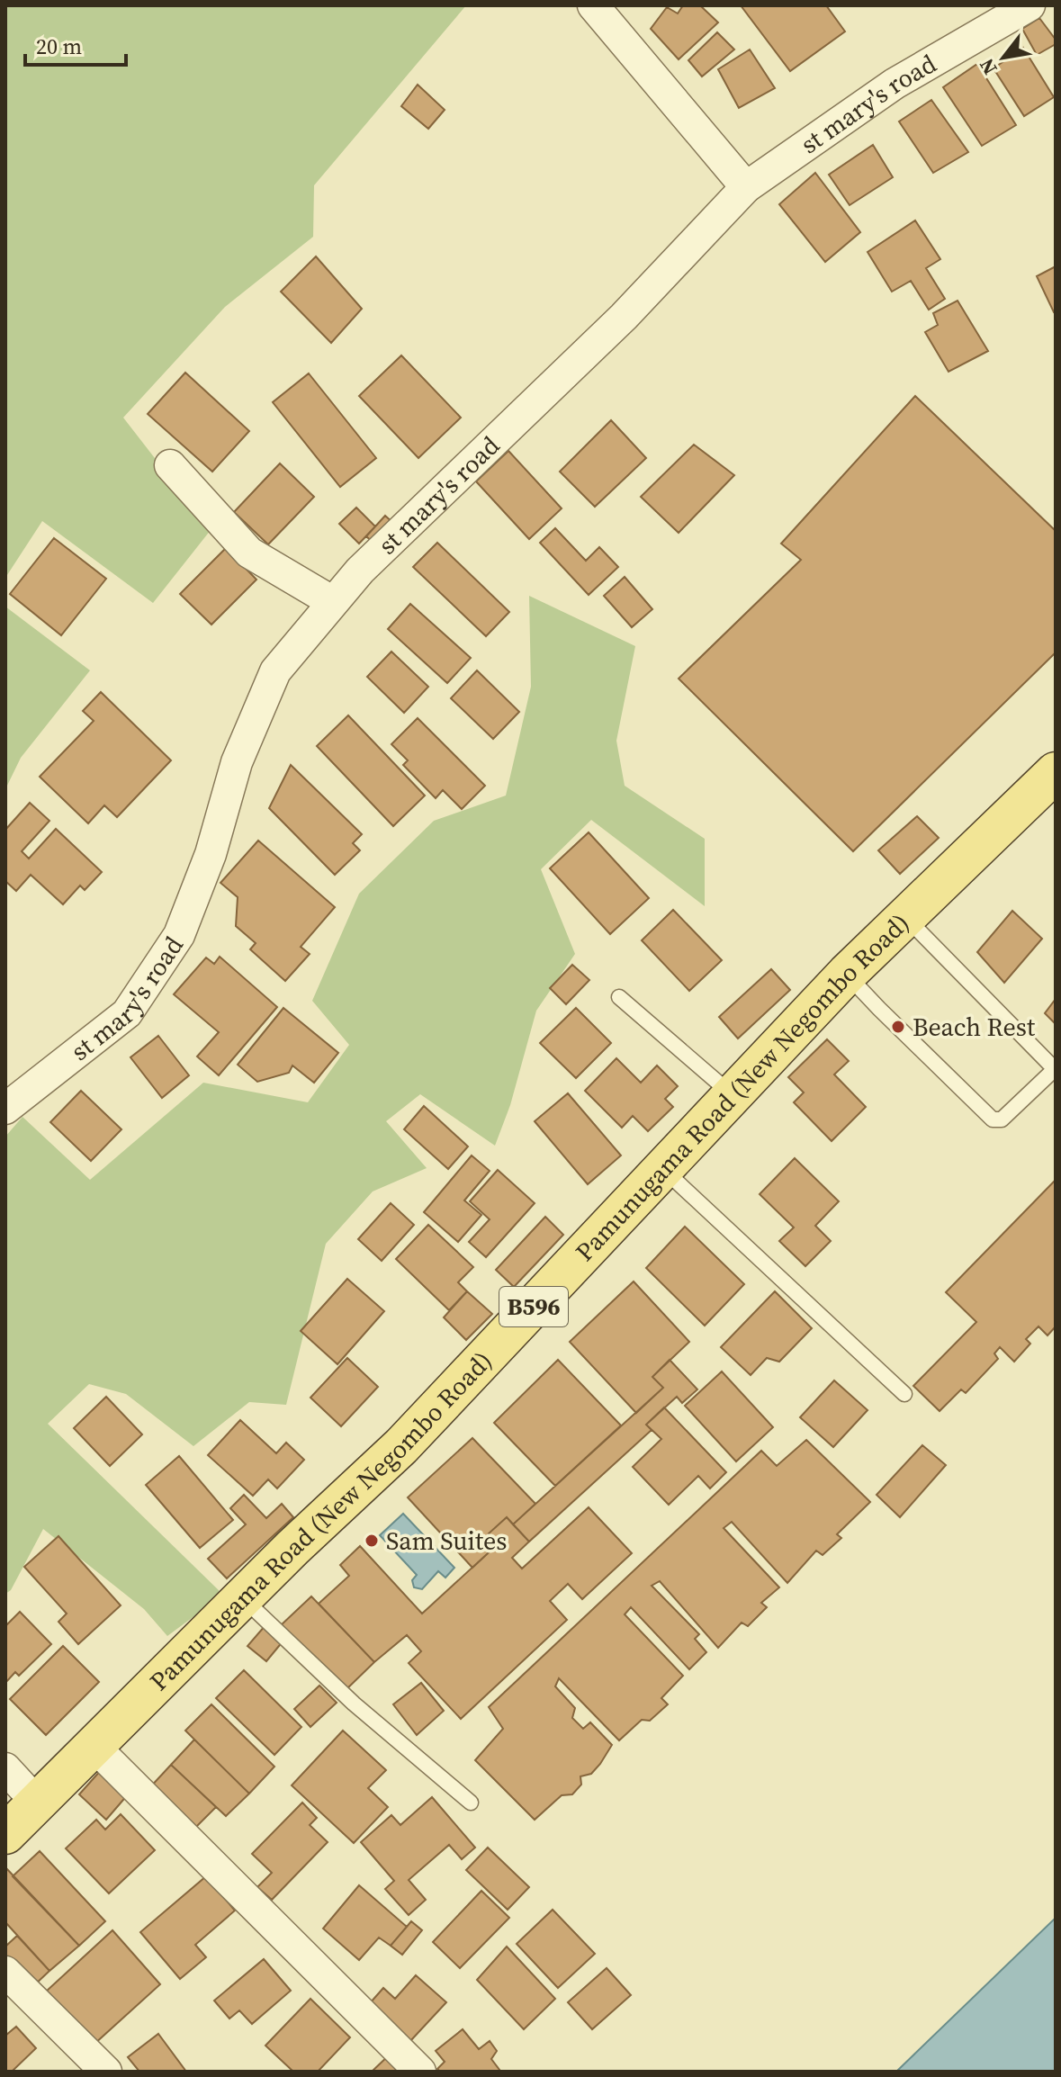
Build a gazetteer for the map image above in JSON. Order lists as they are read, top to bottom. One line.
{"streets":{"main road":["Pamunugama Road (New Negombo Road)","B596"],"street":["st mary's road"]},"places":["Beach Rest","Sam Suites"],"scale_bar":"20 m","north":"bottom left"}
